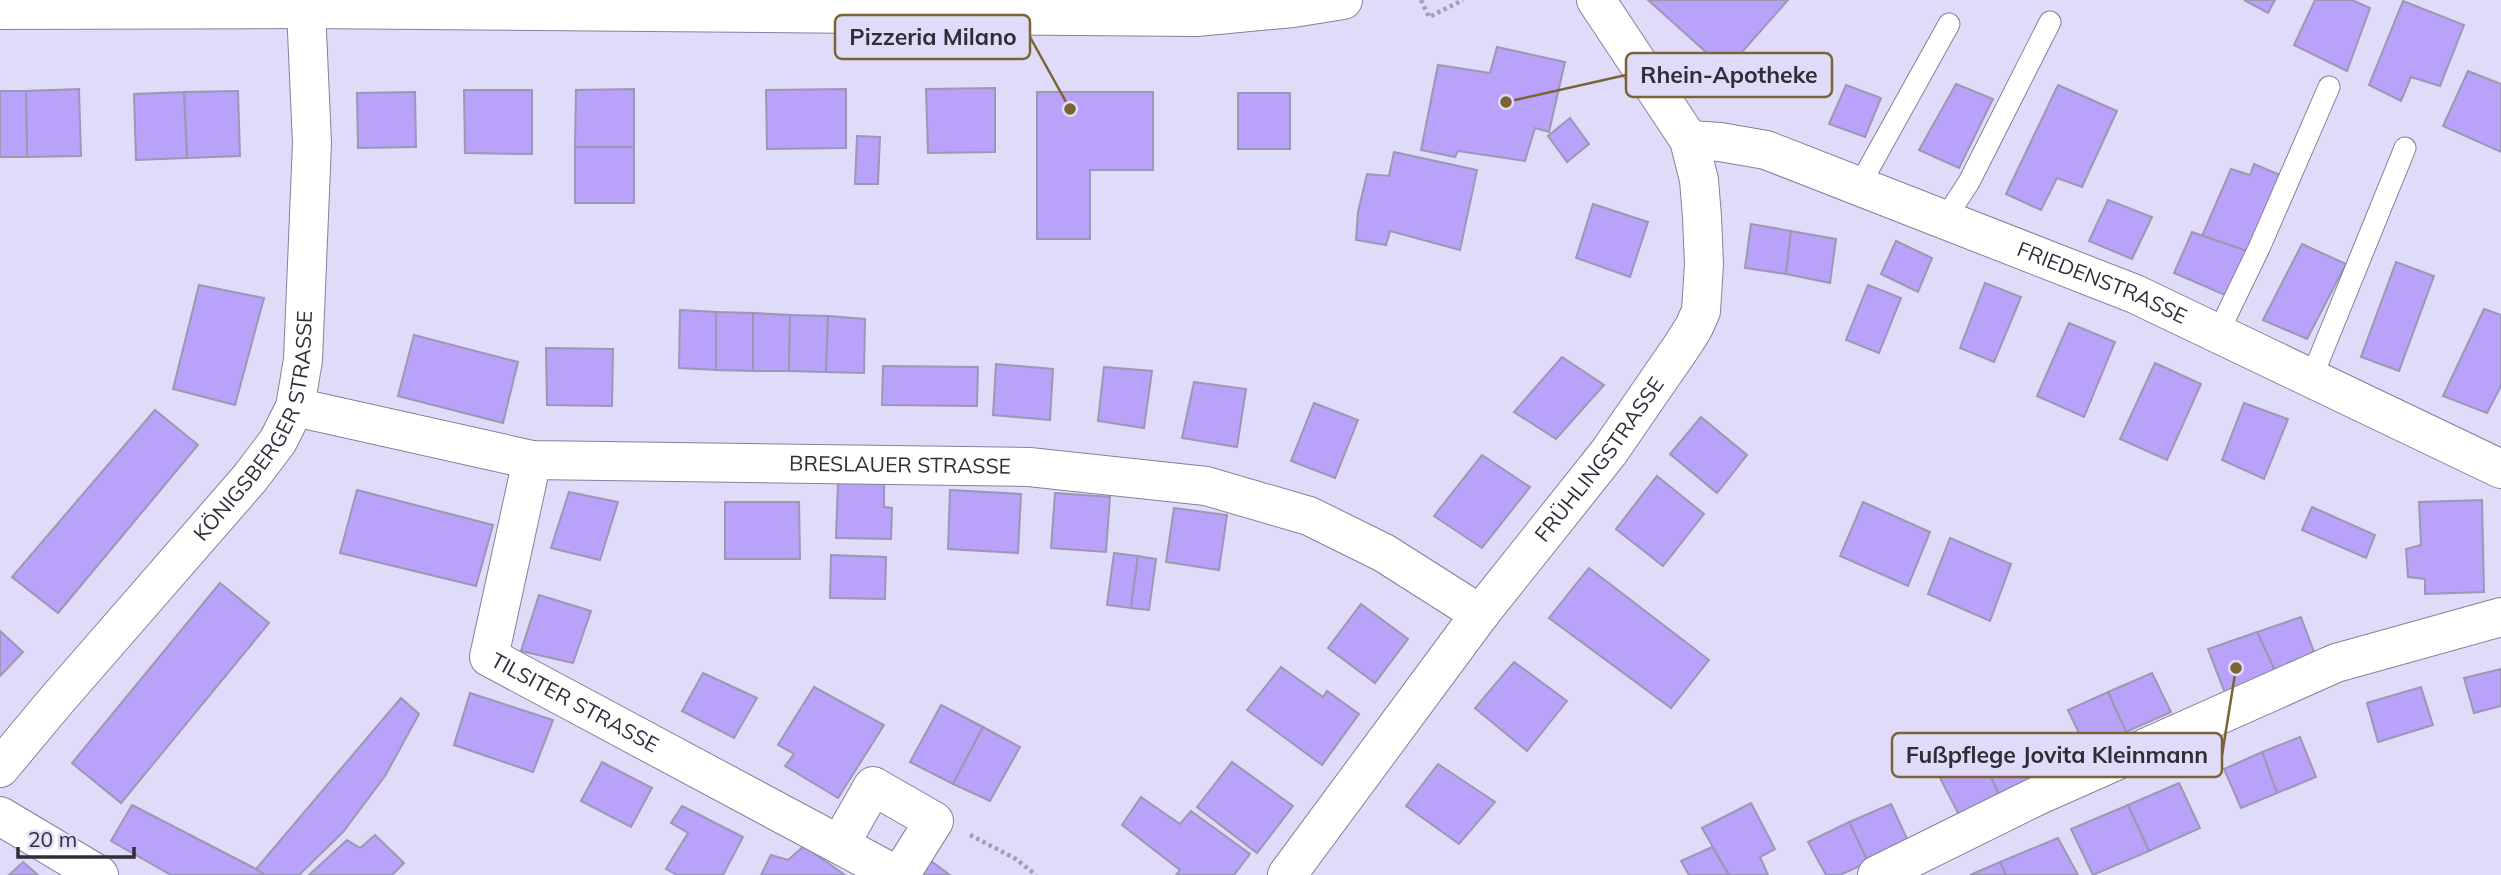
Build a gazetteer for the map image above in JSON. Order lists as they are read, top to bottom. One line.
{"streets":{"street":["FRIEDENSTRASSE","KÖNIGSBERGER STRASSE","FRÜHLINGSTRASSE","BRESLAUER STRASSE","TILSITER STRASSE"]},"crossings":[["FRIEDENSTRASSE","FRÜHLINGSTRASSE"],["KÖNIGSBERGER STRASSE","BRESLAUER STRASSE"],["FRÜHLINGSTRASSE","BRESLAUER STRASSE"],["BRESLAUER STRASSE","TILSITER STRASSE"]],"places":["Rhein-Apotheke","Pizzeria Milano","Fußpflege Jovita Kleinmann"],"scale_bar":"20 m"}
